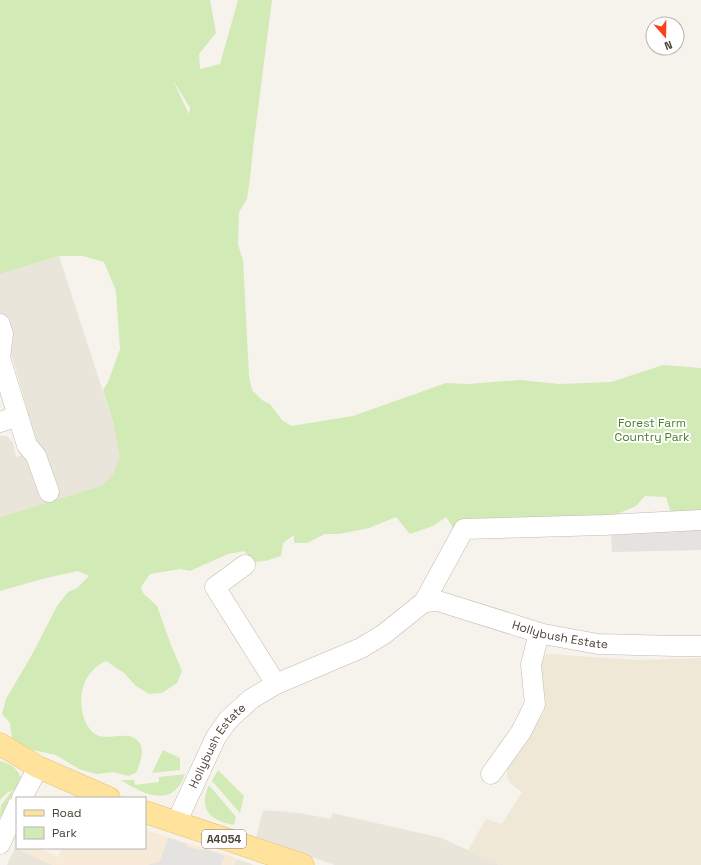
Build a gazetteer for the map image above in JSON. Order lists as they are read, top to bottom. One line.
{"streets":{"main road":["A4054"],"street":["Hollybush Estate"]},"crossings":[["Hollybush Estate","A4054"]],"parks":["Forest Farm Country Park"],"legend":["Road","Park"],"north":"bottom"}
